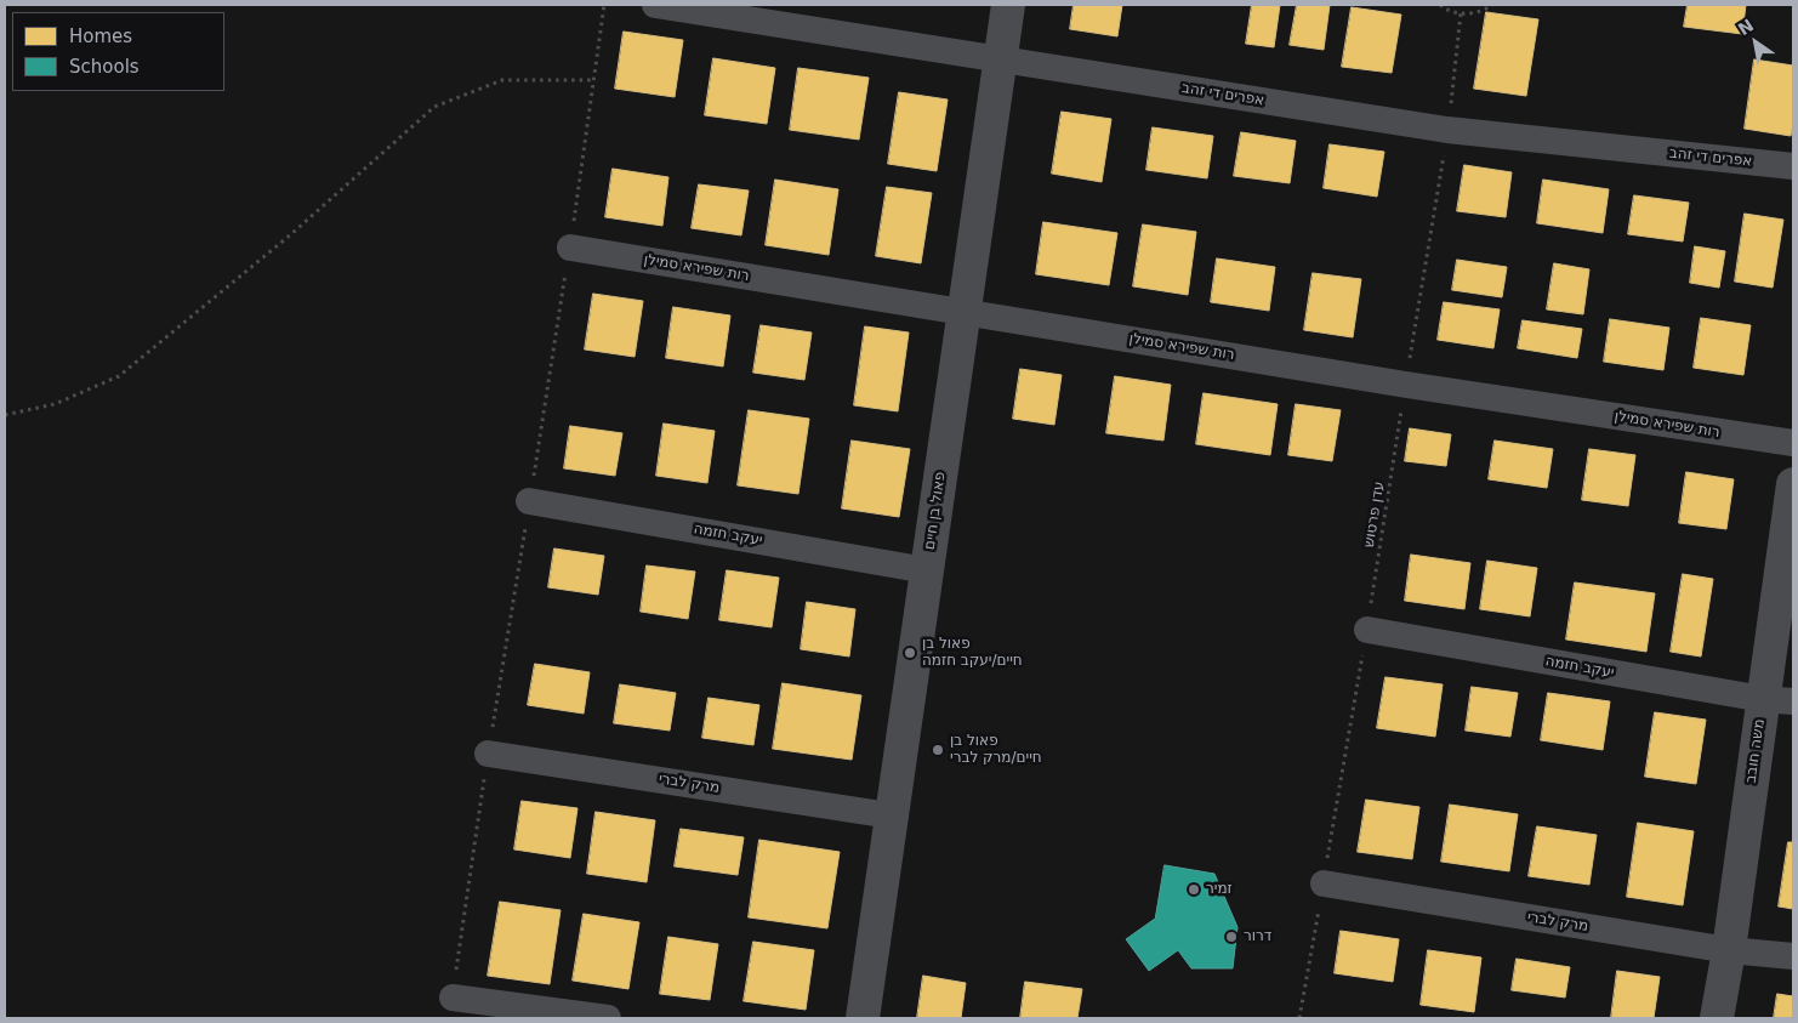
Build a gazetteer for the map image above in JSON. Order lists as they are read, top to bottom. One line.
{"streets":{"street":["אפרים די זהב","רות שפירא סמילן","פאול בן חיים","יעקב חזמה","משה חובב","מרק לברי"],"path":["עדן פרטוש"]},"crossings":[["אפרים די זהב","פאול בן חיים"],["אפרים די זהב","עדן פרטוש"],["רות שפירא סמילן","פאול בן חיים"],["רות שפירא סמילן","עדן פרטוש"],["פאול בן חיים","יעקב חזמה"],["פאול בן חיים","מרק לברי"],["עדן פרטוש","יעקב חזמה"],["עדן פרטוש","מרק לברי"],["יעקב חזמה","משה חובב"],["משה חובב","מרק לברי"]],"places":["פאול בן חיים/יעקב חזמה","פאול בן חיים/מרק לברי","זמיר","דרור"],"legend":["Homes","Schools"],"north":"top left"}
